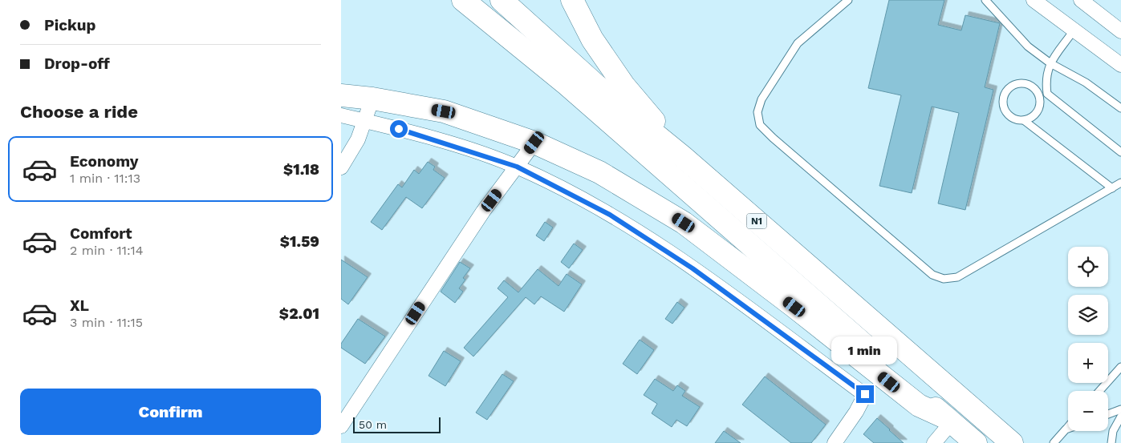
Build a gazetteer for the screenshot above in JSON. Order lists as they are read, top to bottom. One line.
{"streets":{"highway":["N1"]},"scale_bar":"50 m","page":{"banner":["Pickup","Drop-off"],"heading":"Choose a ride","list":[{"name":"Economy","note":"1 min · 11:13","value":"$1.18"},{"name":"Comfort","note":"2 min · 11:14","value":"$1.59"},{"name":"XL","note":"3 min · 11:15","value":"$2.01"}],"map_buttons":["+","−"],"bubble":"1 min","buttons":"Confirm","scale":"50 m"}}
